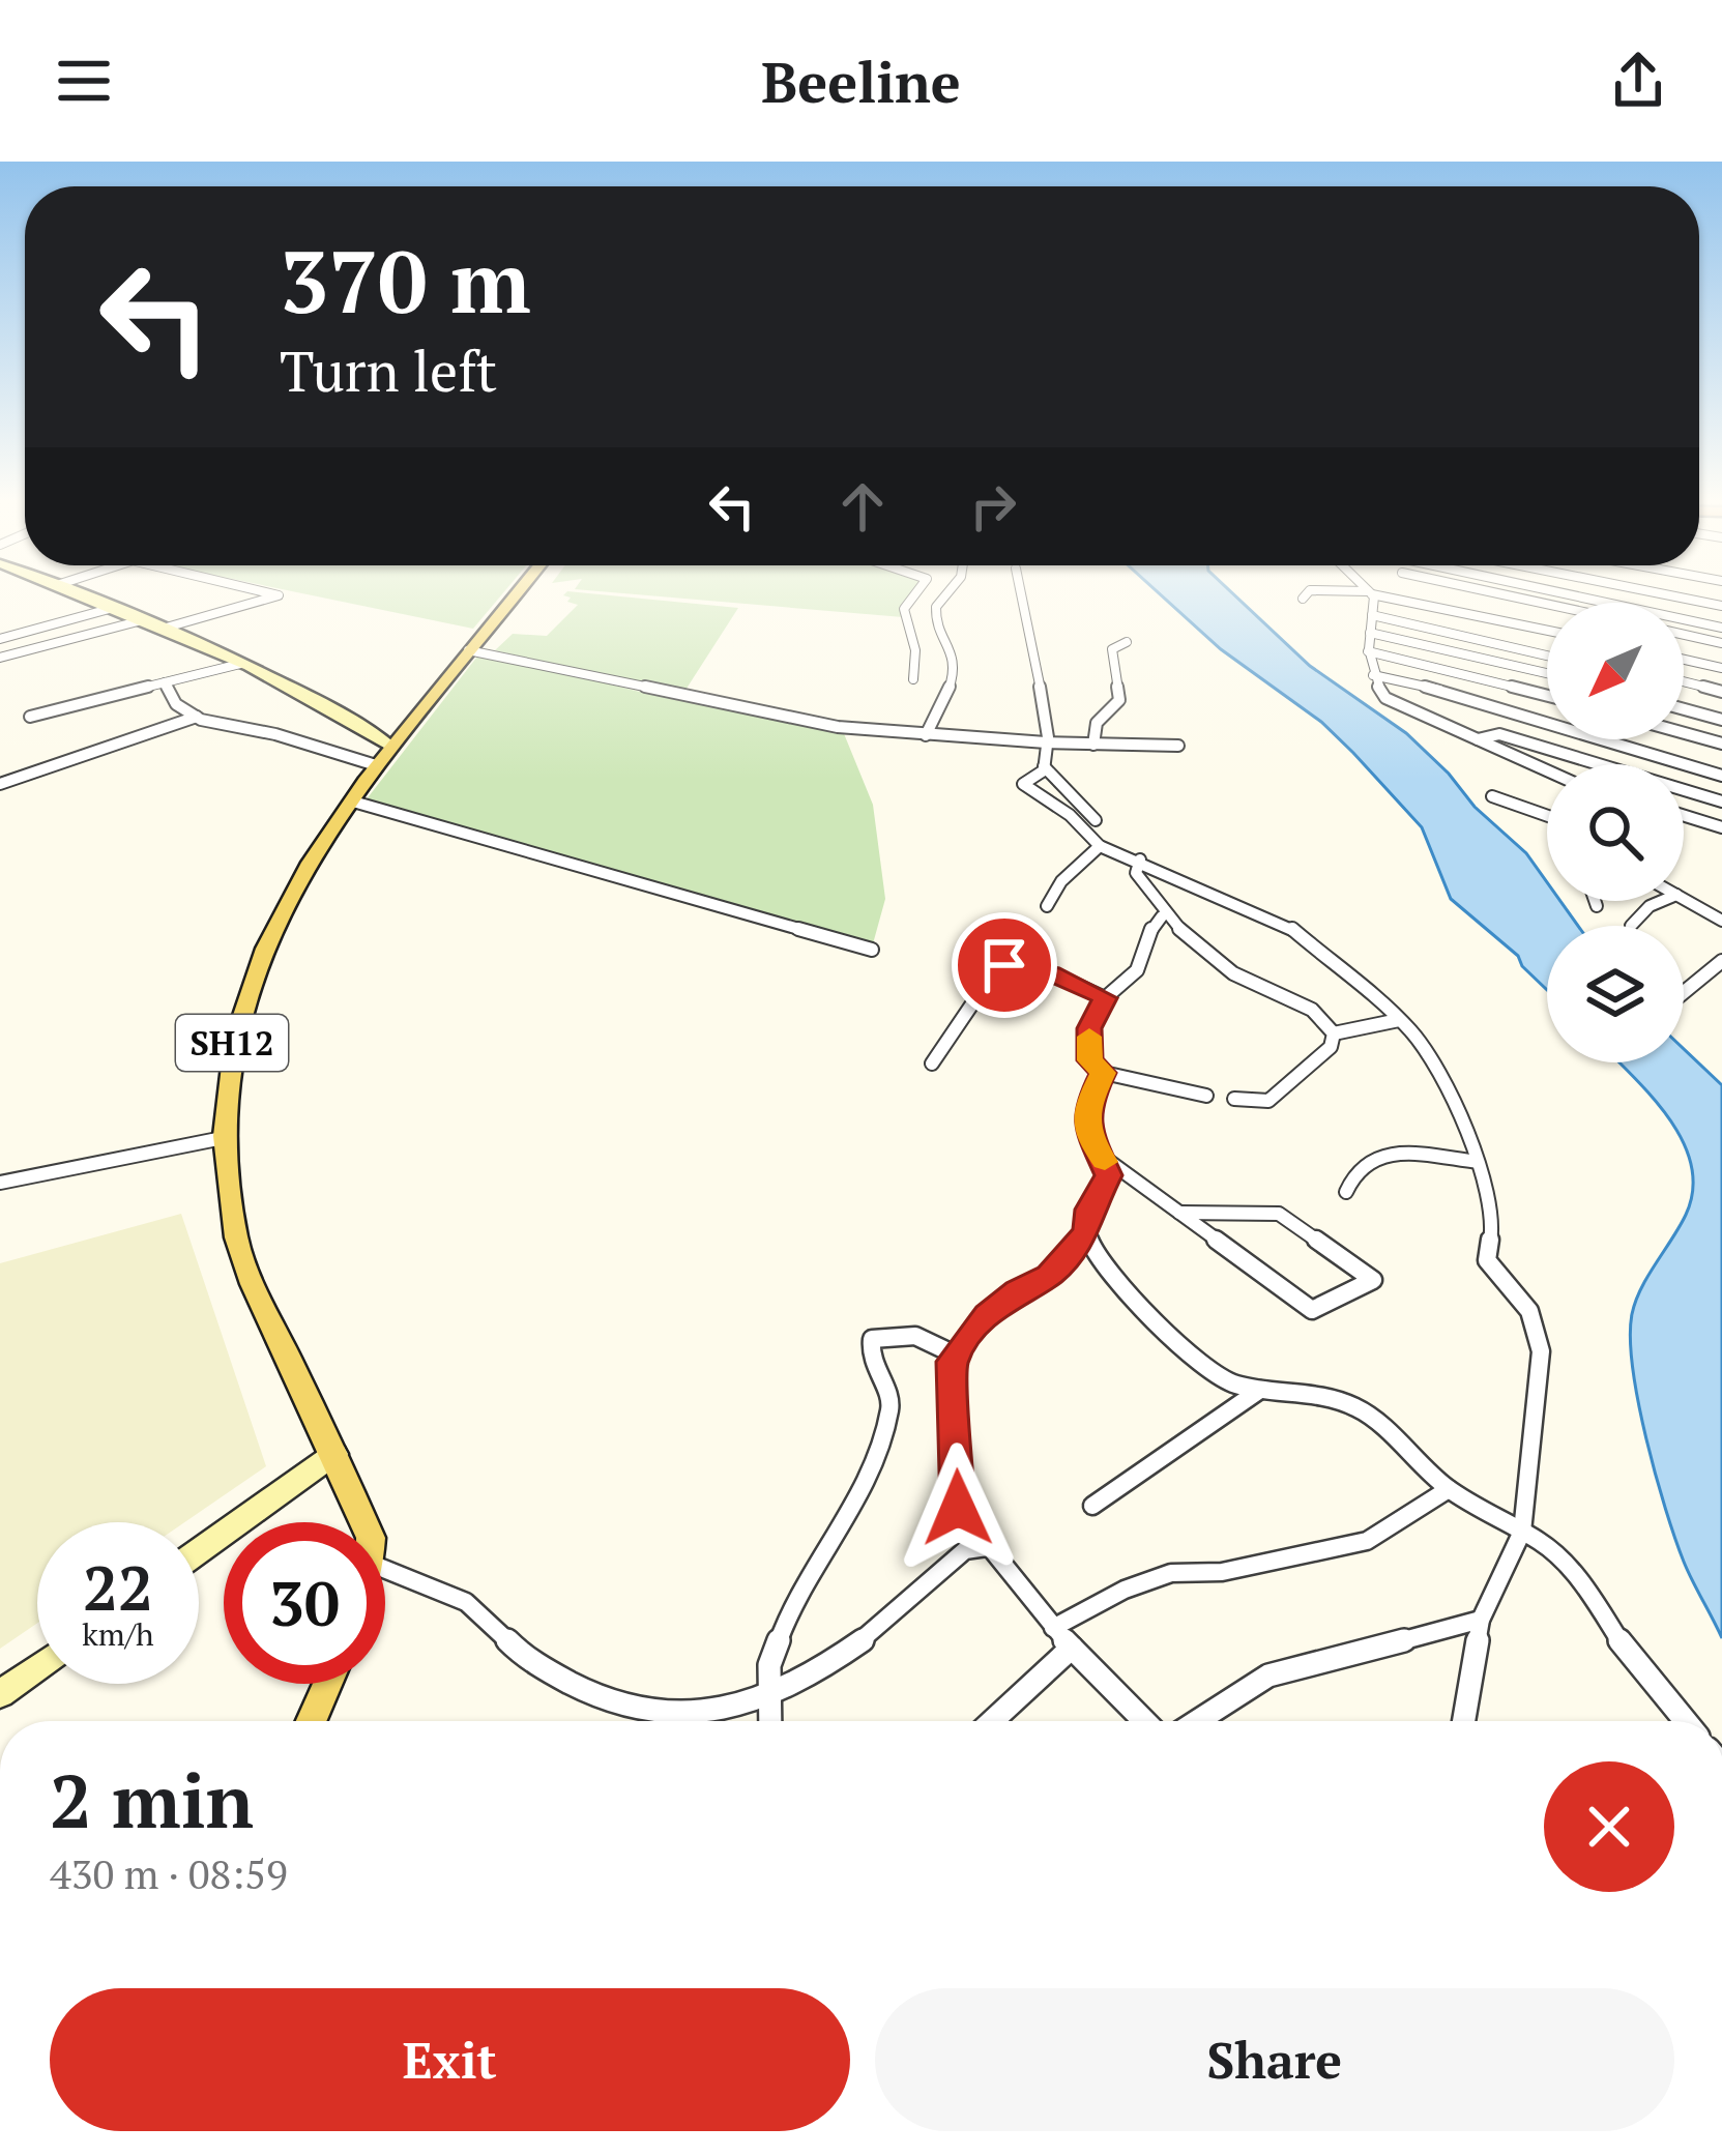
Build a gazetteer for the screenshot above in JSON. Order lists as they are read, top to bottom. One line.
{"streets":{"main road":["SH12"]},"north":"bottom left","page":{"header":"Beeline","turn":["370 m","Turn left"],"speed":"22 km/h","limit":"30","heading":["2 min","430 m · 08:59"],"buttons":["Exit","Share"]}}
